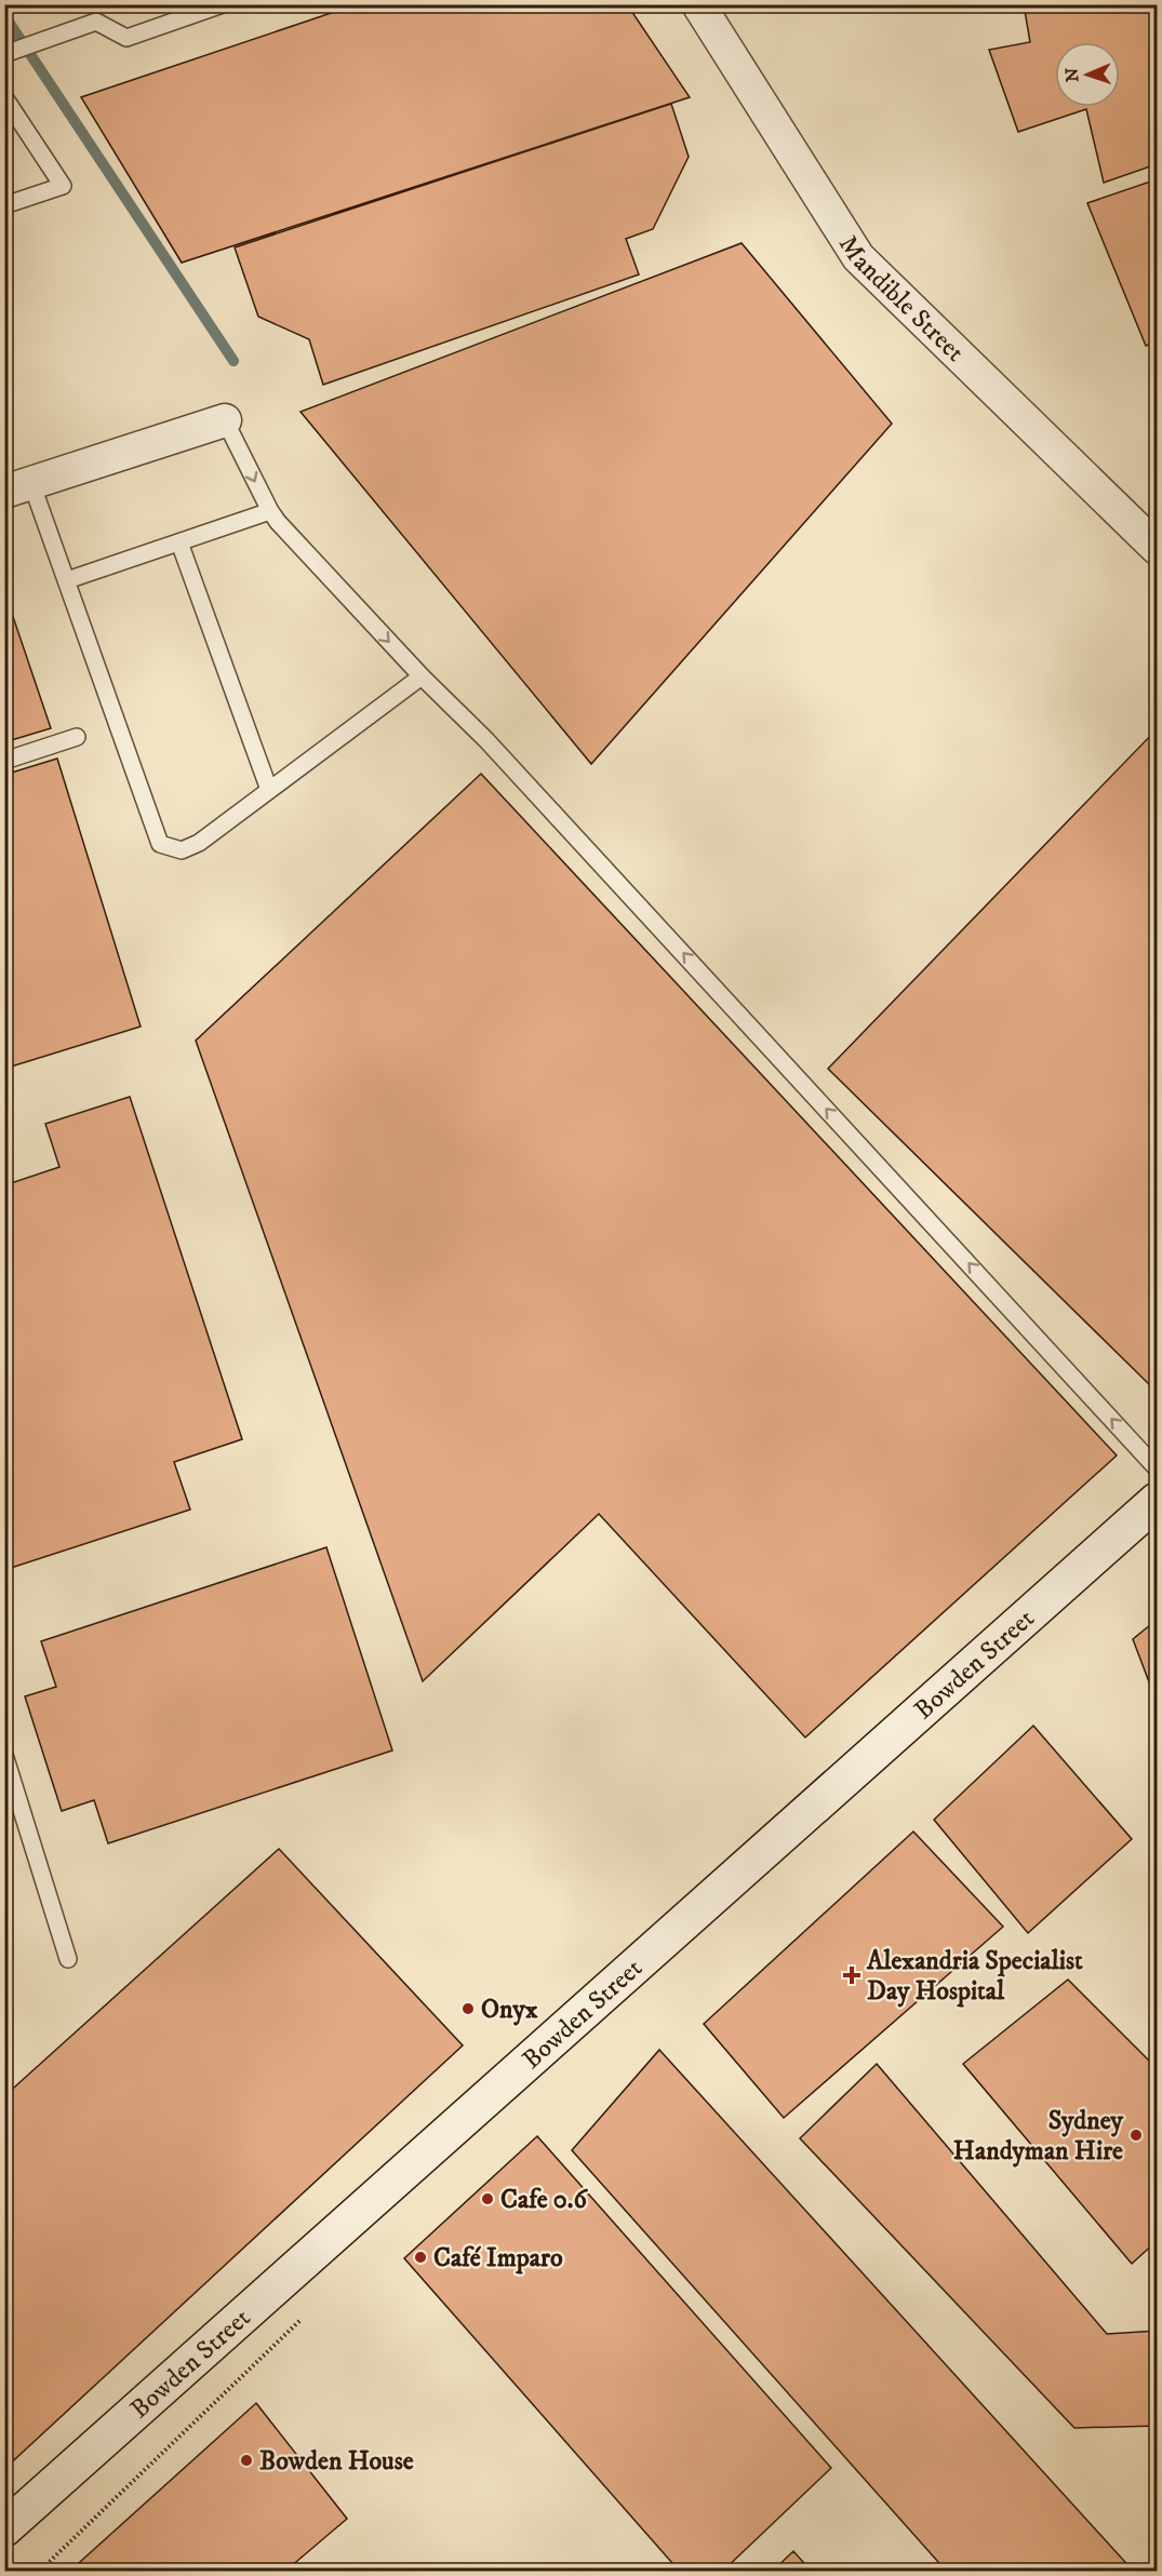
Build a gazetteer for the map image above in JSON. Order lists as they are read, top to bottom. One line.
{"streets":{"street":["Mandible Street","Bowden Street"]},"places":{"health":["Alexandria Specialist Day Hospital"],"other":["Onyx","Sydney Handyman Hire","Cafe 0.6","Café Imparo","Bowden House"]},"north":"left"}
